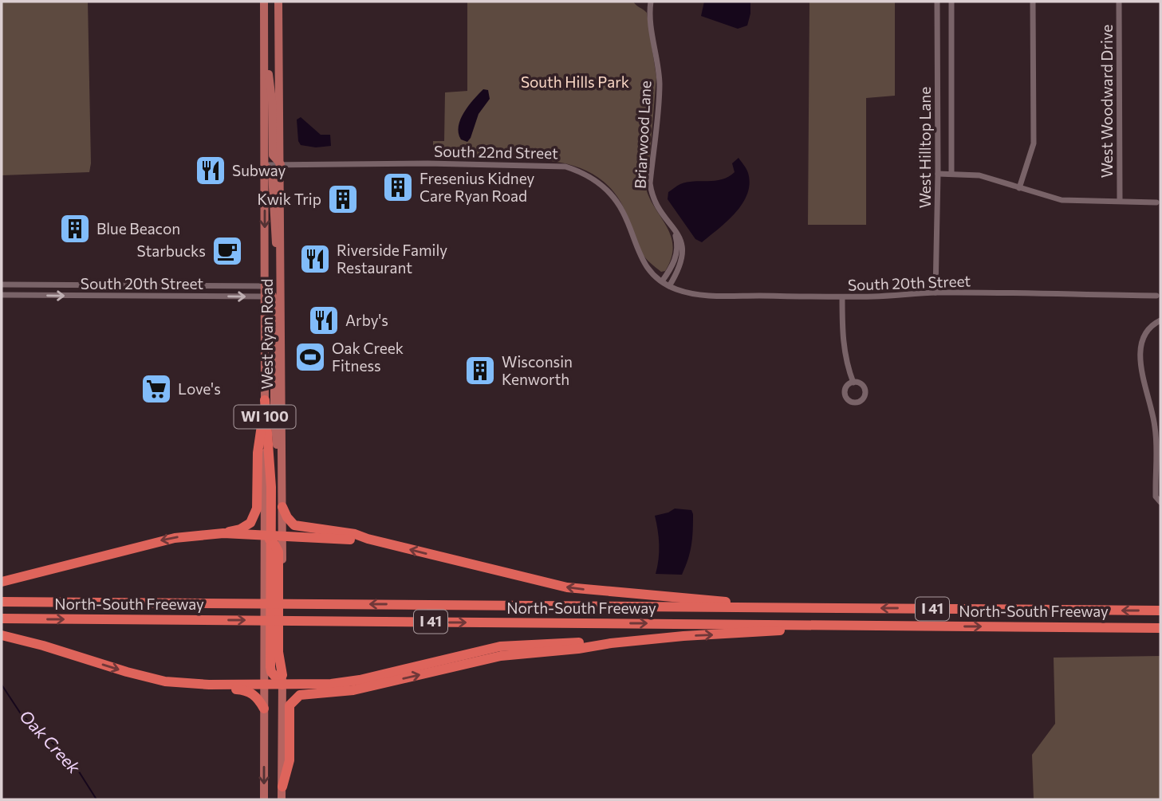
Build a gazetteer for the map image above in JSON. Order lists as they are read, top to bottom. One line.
{"streets":{"highway":["North-South Freeway","I 41"],"main road":["West Ryan Road","WI 100"],"street":["West Woodward Drive","Briarwood Lane","West Hilltop Lane","South 22nd Street","South 20th Street"]},"crossings":[["Briarwood Lane","South 22nd Street"],["Briarwood Lane","South 20th Street"],["West Hilltop Lane","South 20th Street"],["South 22nd Street","South 20th Street"],["South 22nd Street","West Ryan Road"],["South 20th Street","West Ryan Road"]],"water":["Oak Creek"],"parks":["South Hills Park"],"places":{"restaurant":["Subway","Riverside Family Restaurant","Arby's"],"building":["Fresenius Kidney Care Ryan Road","Kwik Trip","Blue Beacon","Wisconsin Kenworth"],"cafe":["Starbucks"],"sports":["Oak Creek Fitness"],"supermarket":["Love's"]}}
